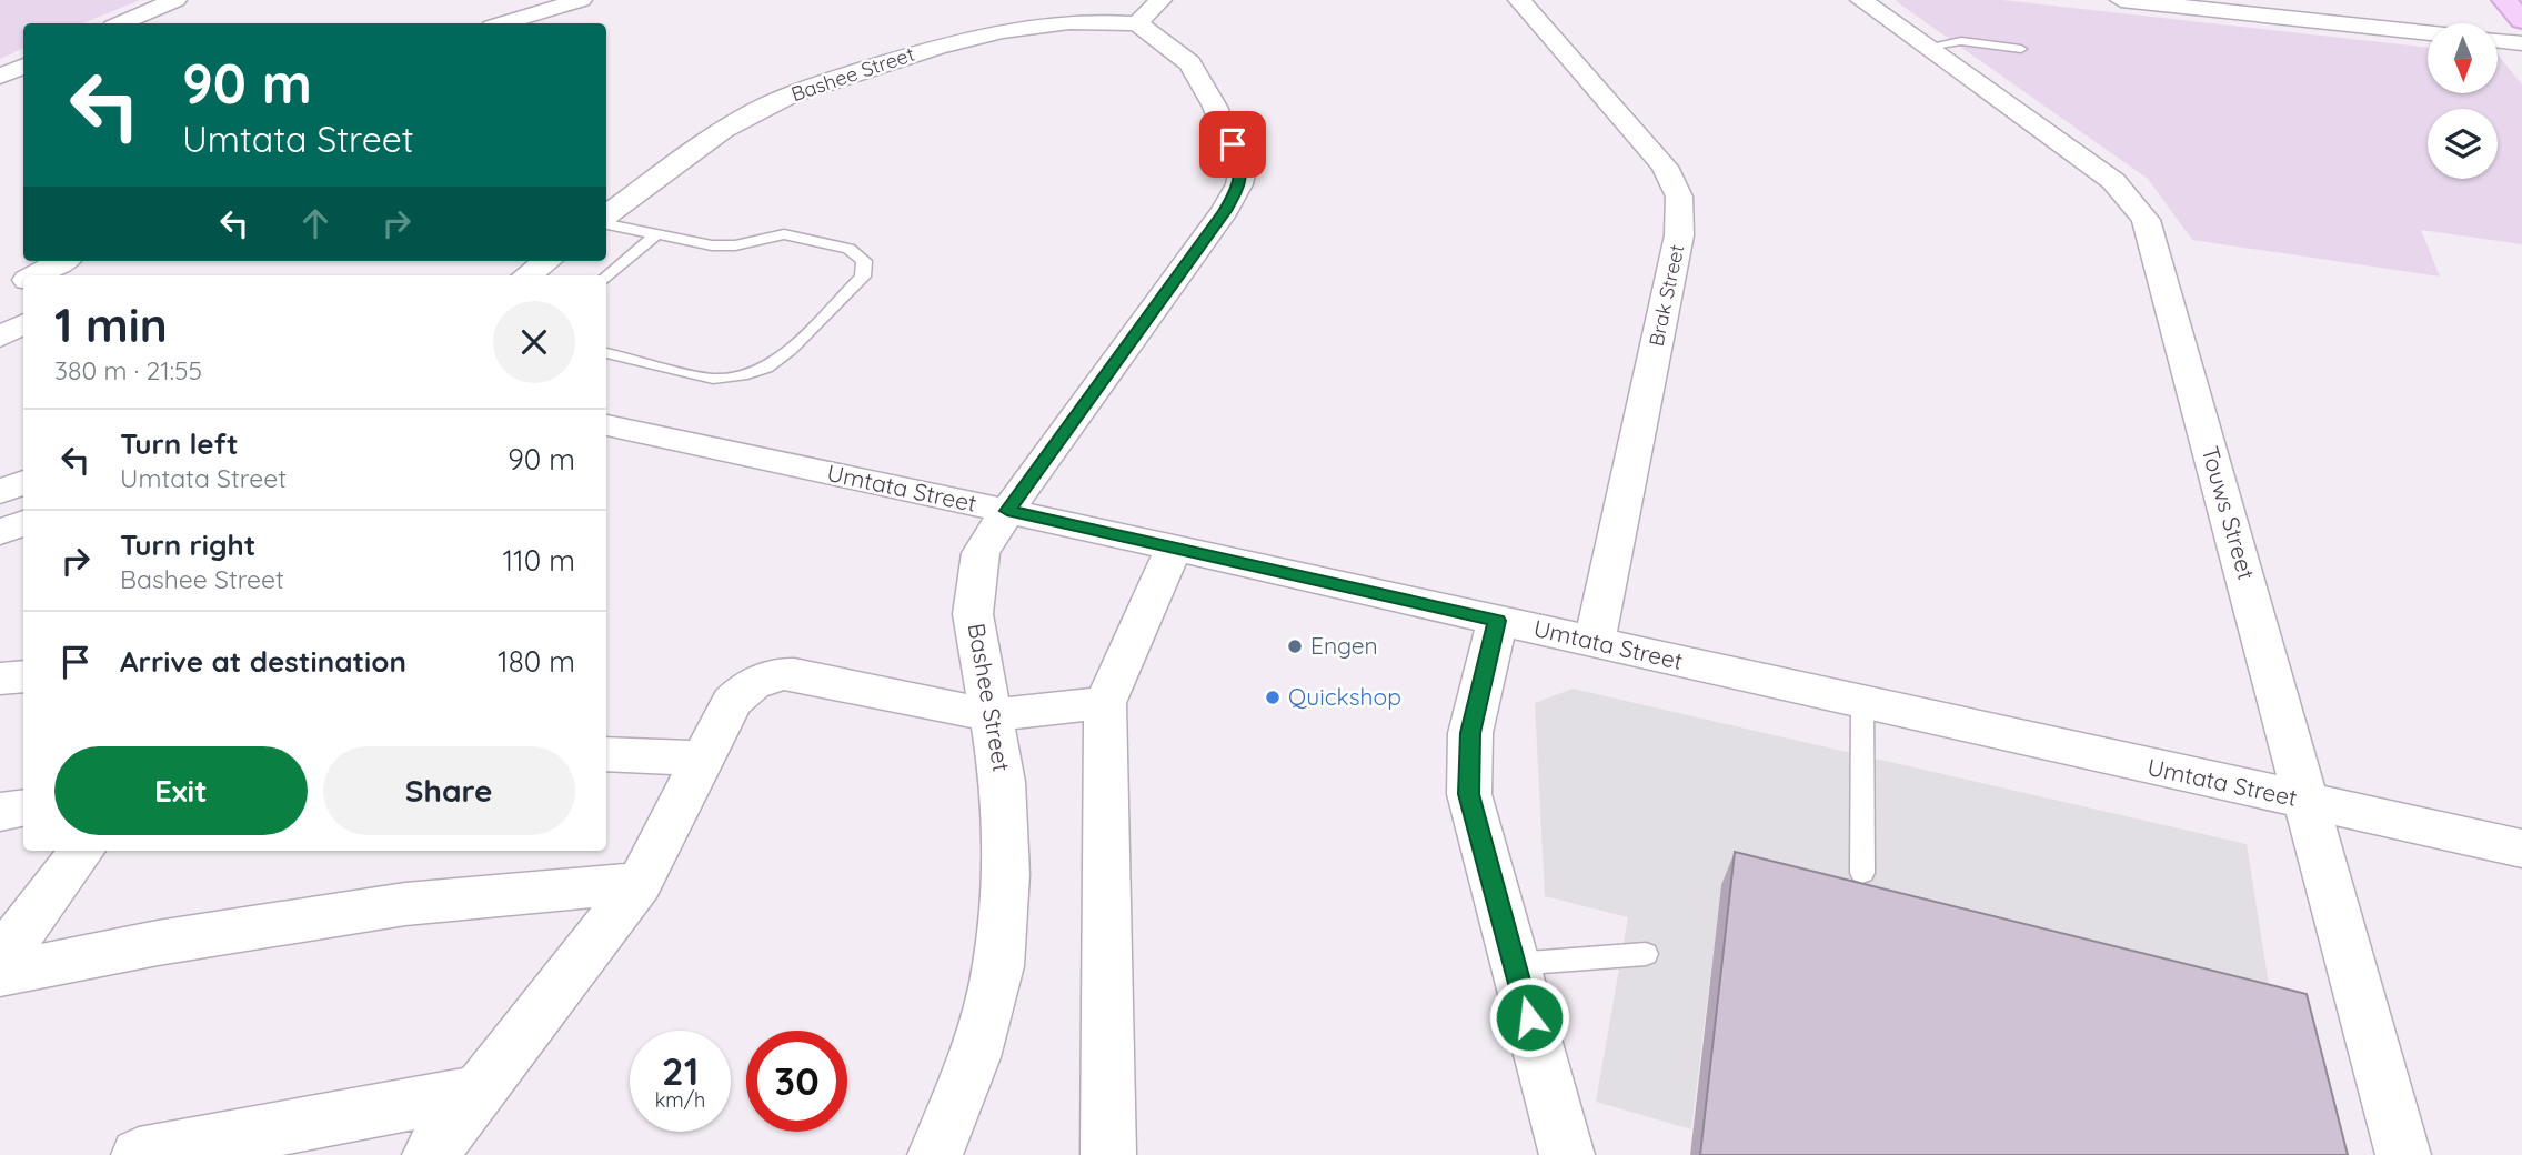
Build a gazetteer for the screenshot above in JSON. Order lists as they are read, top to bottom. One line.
{"streets":{"street":["Bashee Street","Brak Street","Umtata Street","Touws Street"]},"crossings":[["Bashee Street","Umtata Street"],["Brak Street","Umtata Street"],["Umtata Street","Touws Street"]],"places":["Engen","Quickshop"],"north":"bottom","page":{"turn":["90 m","Umtata Street"],"heading":["1 min","380 m · 21:55"],"list":[{"name":"Turn left","note":"Umtata Street","value":"90 m"},{"name":"Turn right","note":"Bashee Street","value":"110 m"},{"name":"Arrive at destination","value":"180 m"}],"buttons":["Exit","Share"],"speed":"21 km/h","limit":"30"}}
